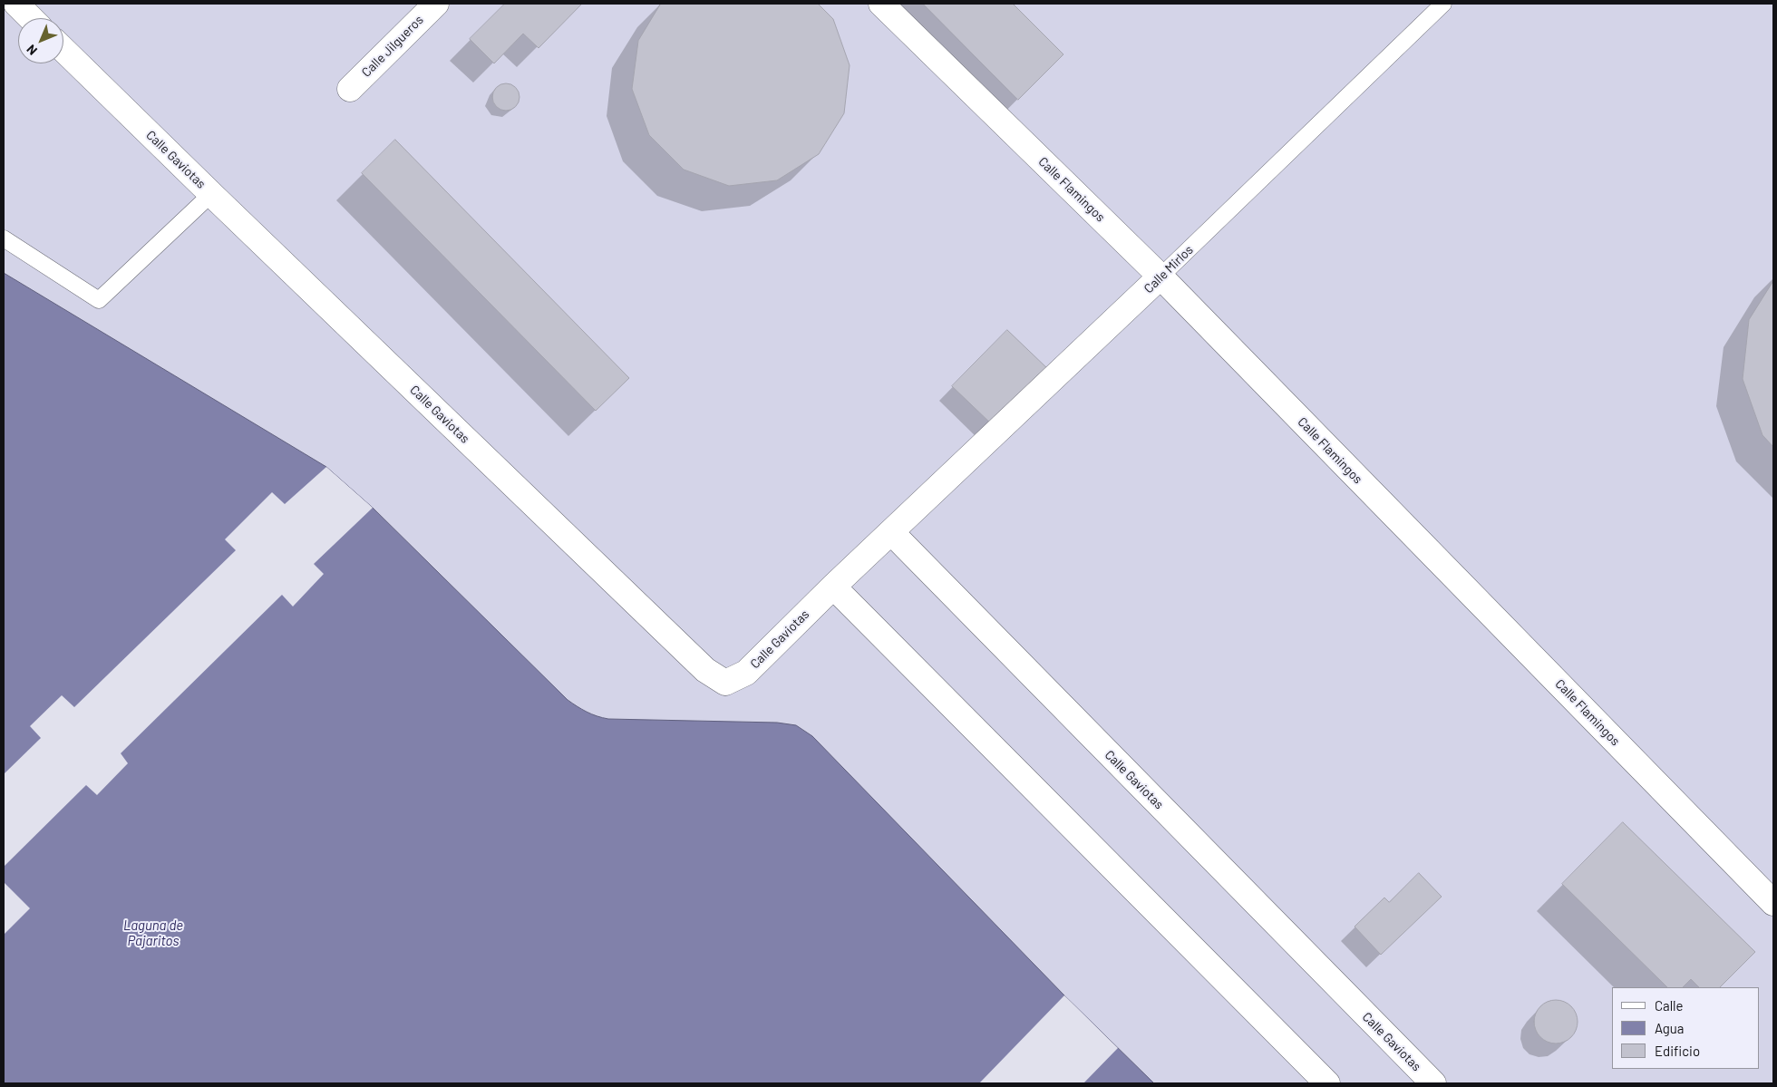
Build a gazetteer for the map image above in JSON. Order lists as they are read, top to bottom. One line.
{"streets":{"street":["Calle Jilgueros","Calle Gaviotas","Calle Flamingos","Calle Mirlos"]},"crossings":[["Calle Gaviotas","Calle Mirlos"],["Calle Flamingos","Calle Mirlos"]],"water":["Laguna de Pajaritos"],"legend":["Calle","Agua","Edificio"],"north":"bottom left"}
